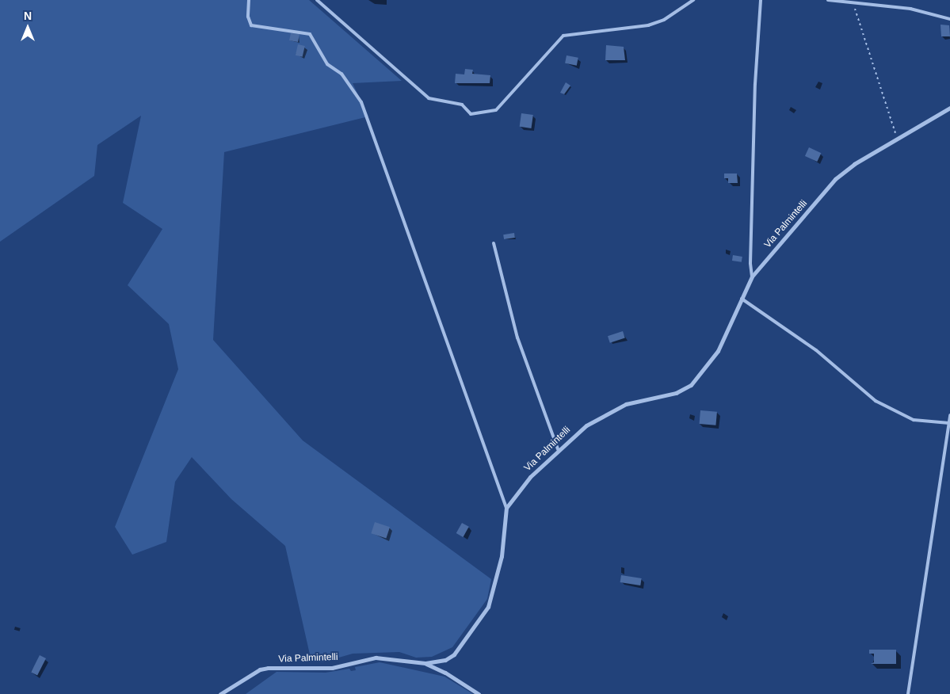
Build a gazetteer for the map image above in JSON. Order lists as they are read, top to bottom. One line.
{"streets":{"street":["Via Palmintelli"]},"north":"top"}
